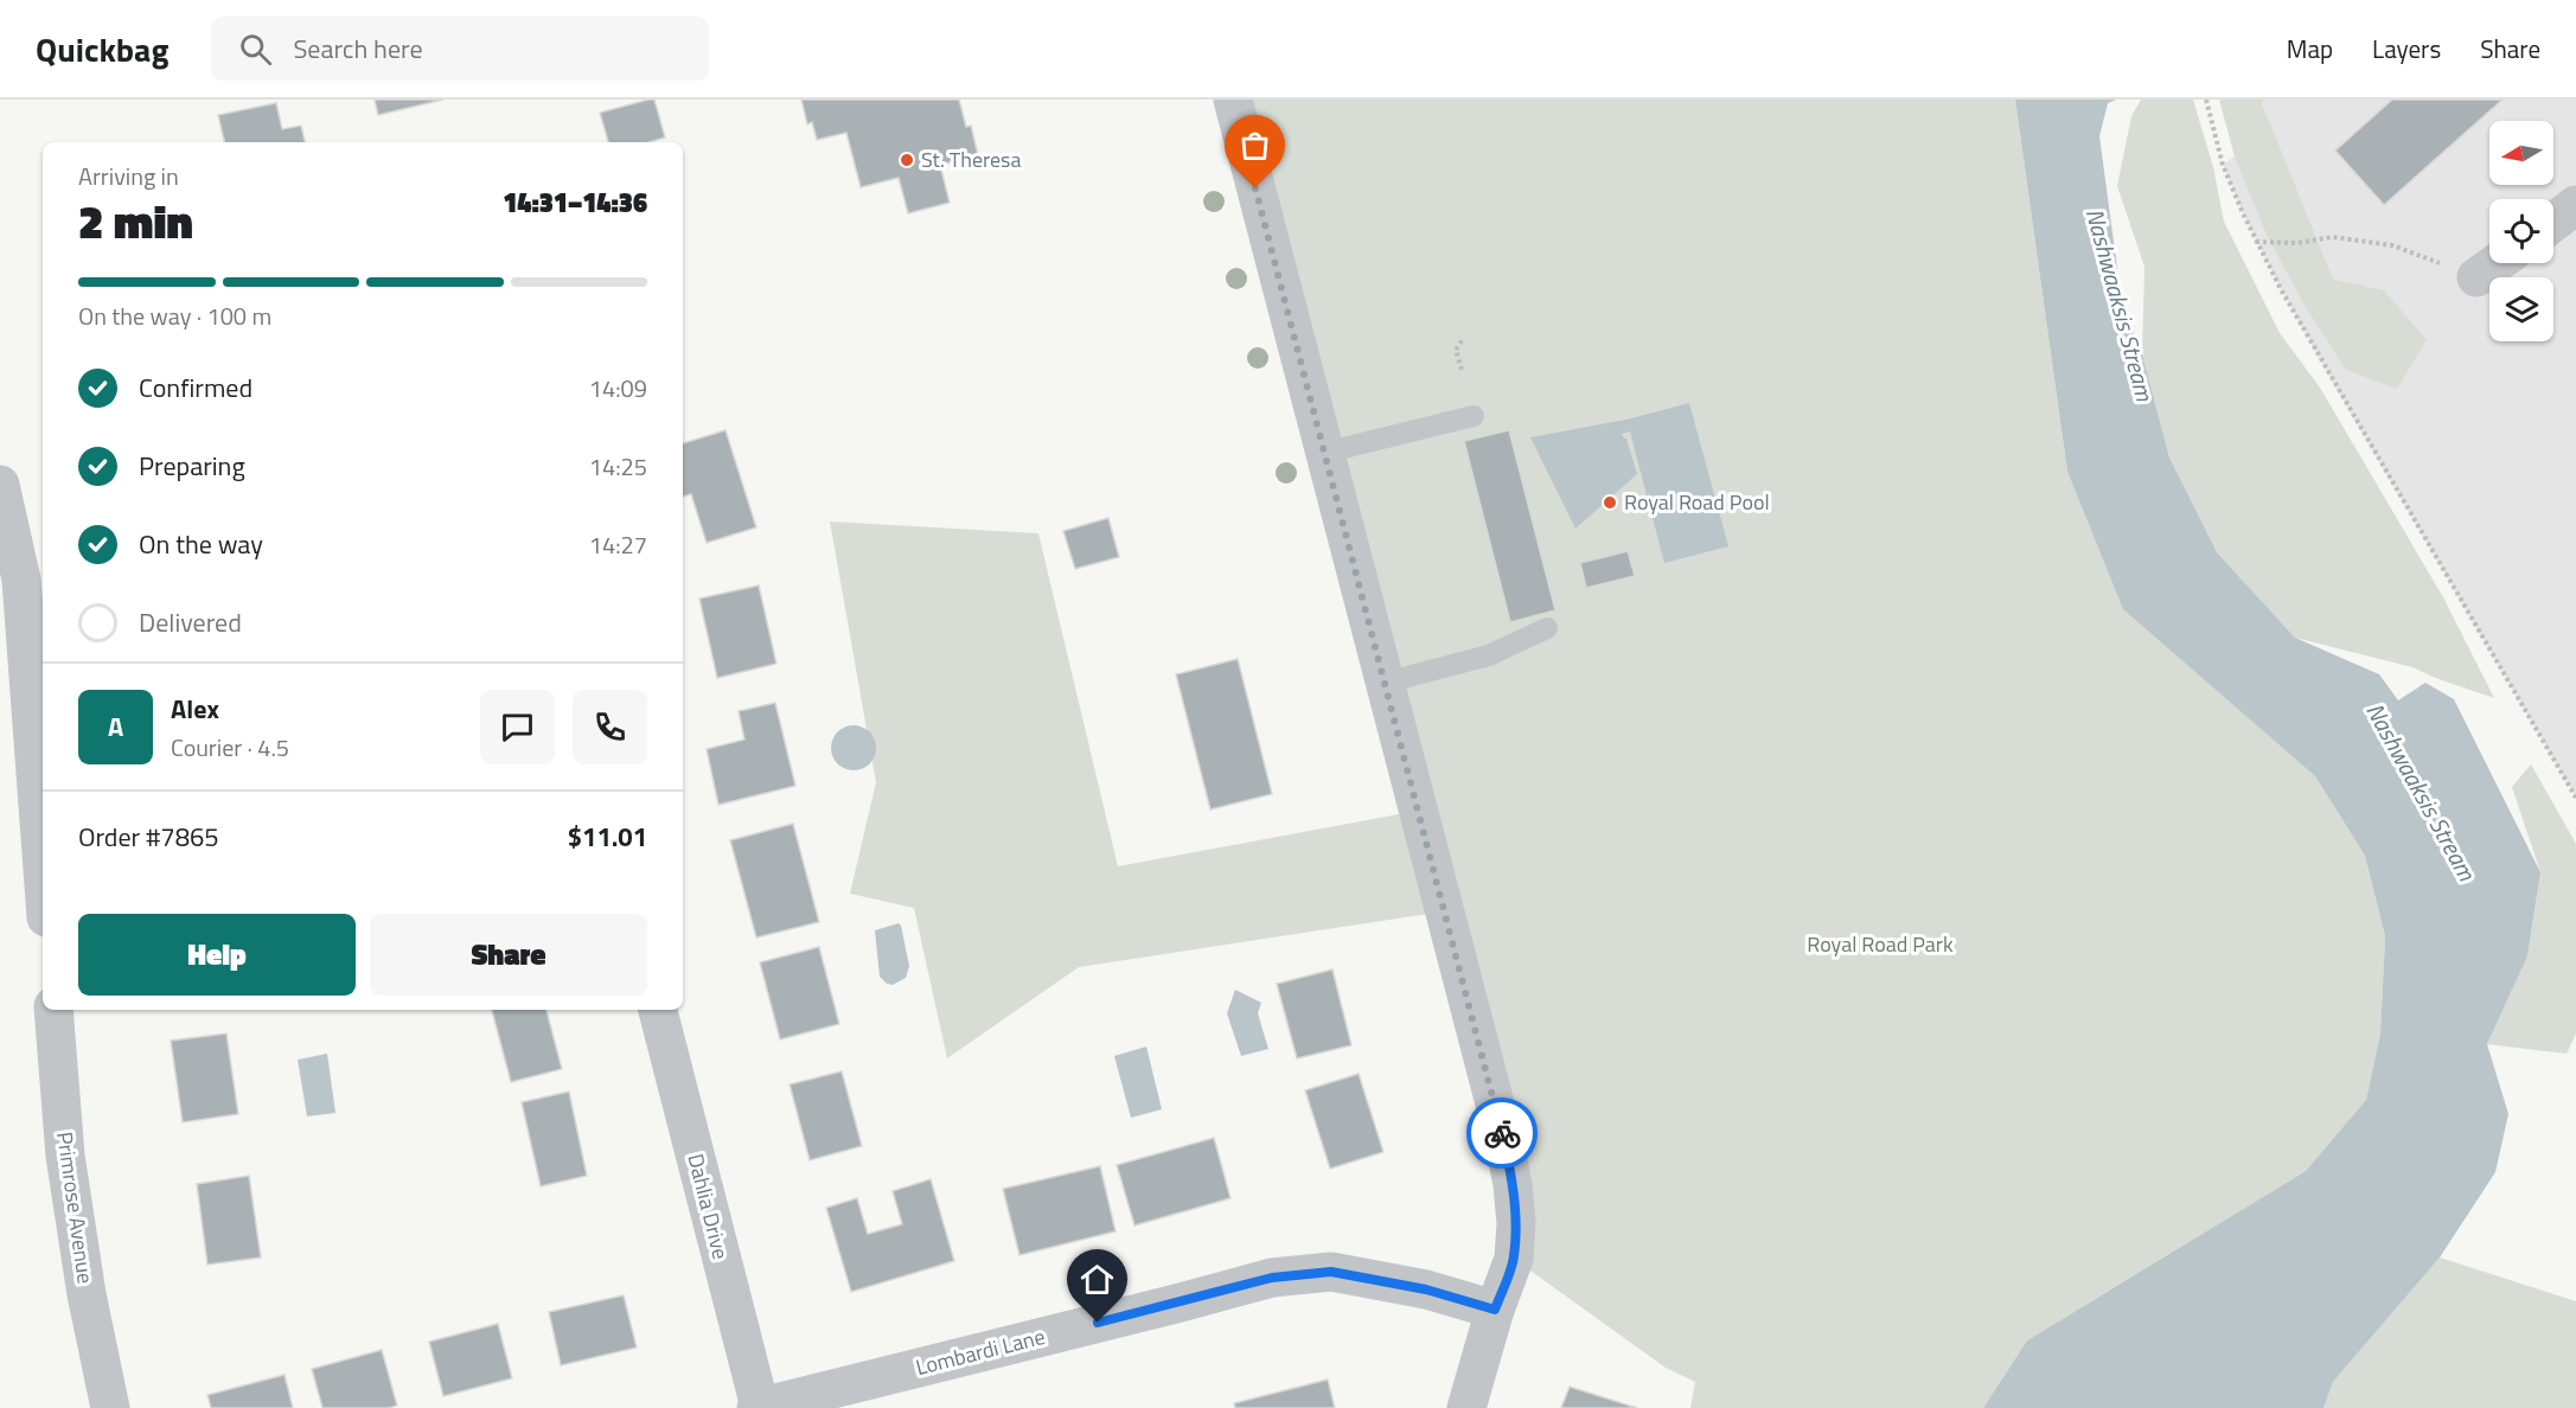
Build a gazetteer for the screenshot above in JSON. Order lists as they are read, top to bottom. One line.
{"streets":{"street":["Dahlia Drive","Primrose Avenue","Lombardi Lane"]},"crossings":[["Dahlia Drive","Lombardi Lane"]],"water":["Nashwaaksis Stream"],"parks":["Royal Road Park"],"places":["St. Theresa","Royal Road Pool"],"north":"left","page":{"header":"Quickbag","search":"Search here","nav":["Map","Layers","Share"],"heading":["2 min","Arriving in","14:31–14:36"],"panel":["Alex","Courier · 4.5","Order #7865","$11.01"],"bar":"On the way · 100 m","list":[["Confirmed","14:09"],["Preparing","14:25"],["On the way","14:27"],"Delivered"],"round":"A","buttons":["Help","Share"]}}
